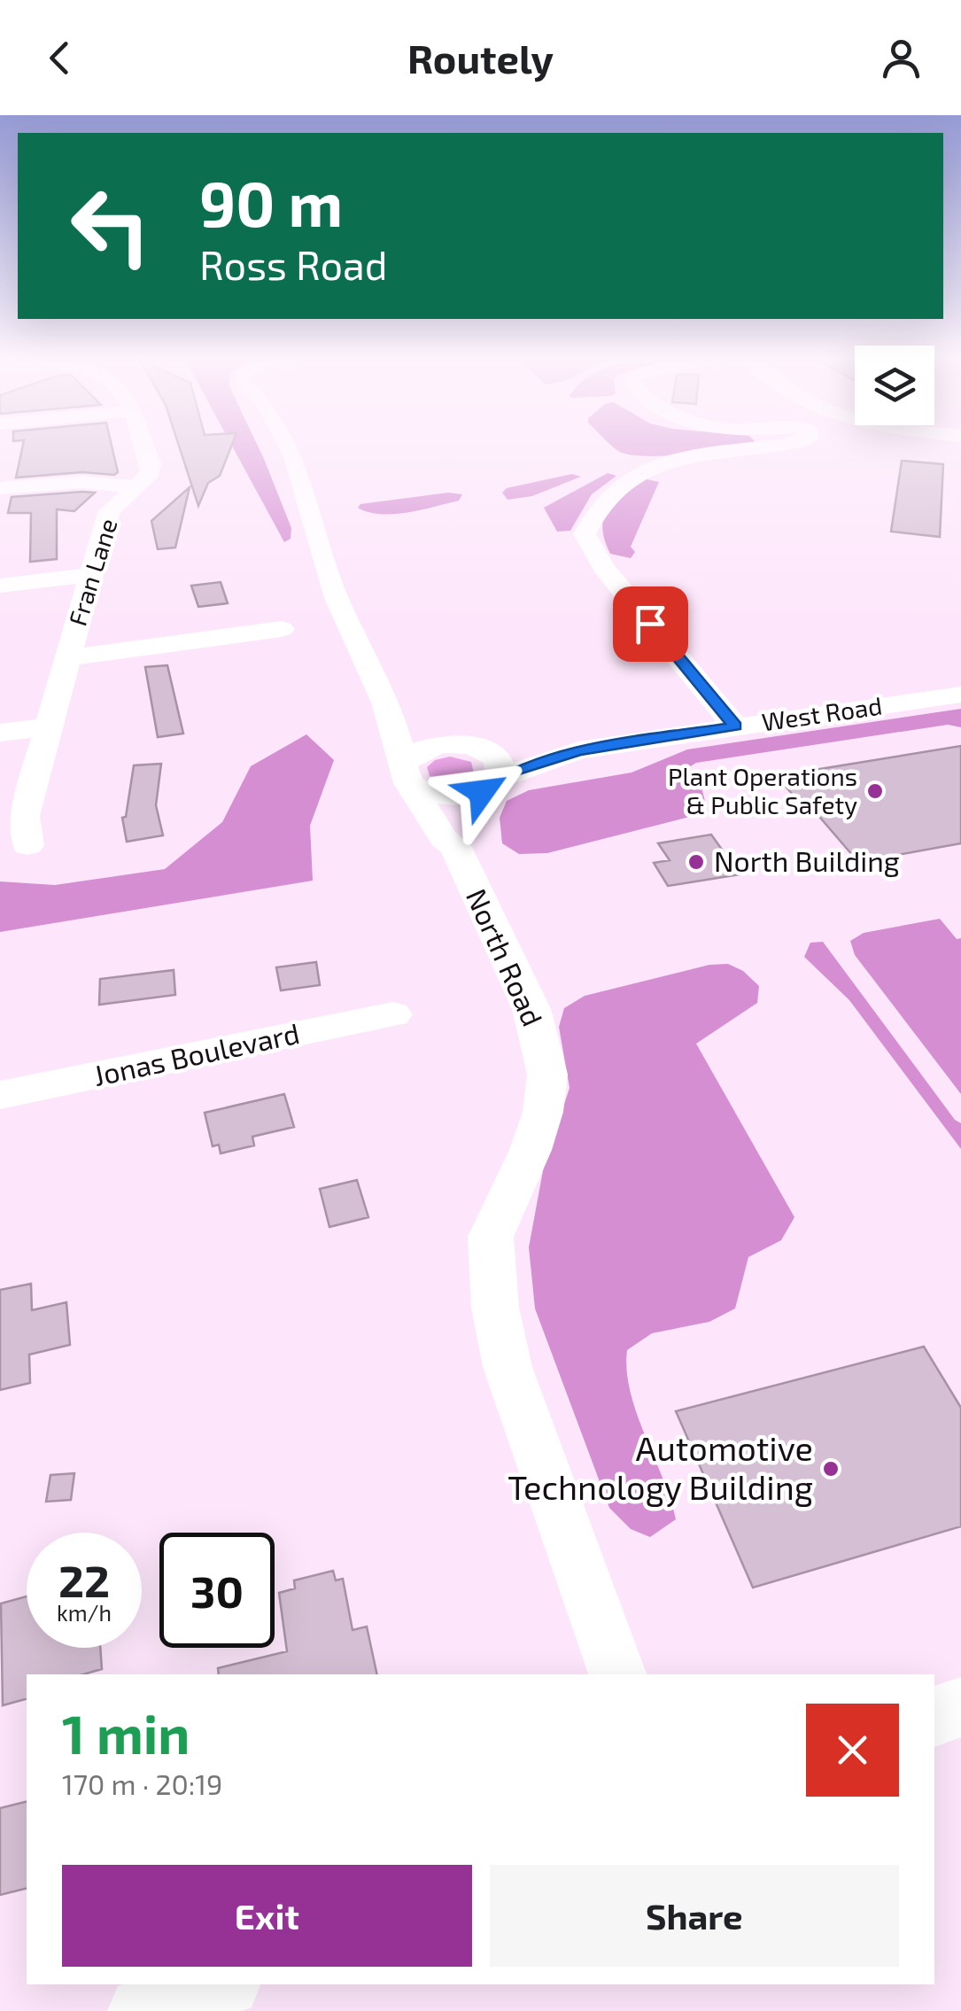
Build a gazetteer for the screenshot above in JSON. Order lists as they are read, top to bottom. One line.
{"streets":{"street":["Fran Lane","West Road","North Road","Jonas Boulevard"]},"crossings":[["West Road","North Road"]],"places":["Plant Operations & Public Safety","North Building","Automotive Technology Building"],"page":{"header":"Routely","turn":["90 m","Ross Road"],"speed":"22 km/h","limit":"30","heading":["1 min","170 m · 20:19"],"buttons":["Exit","Share"]}}
